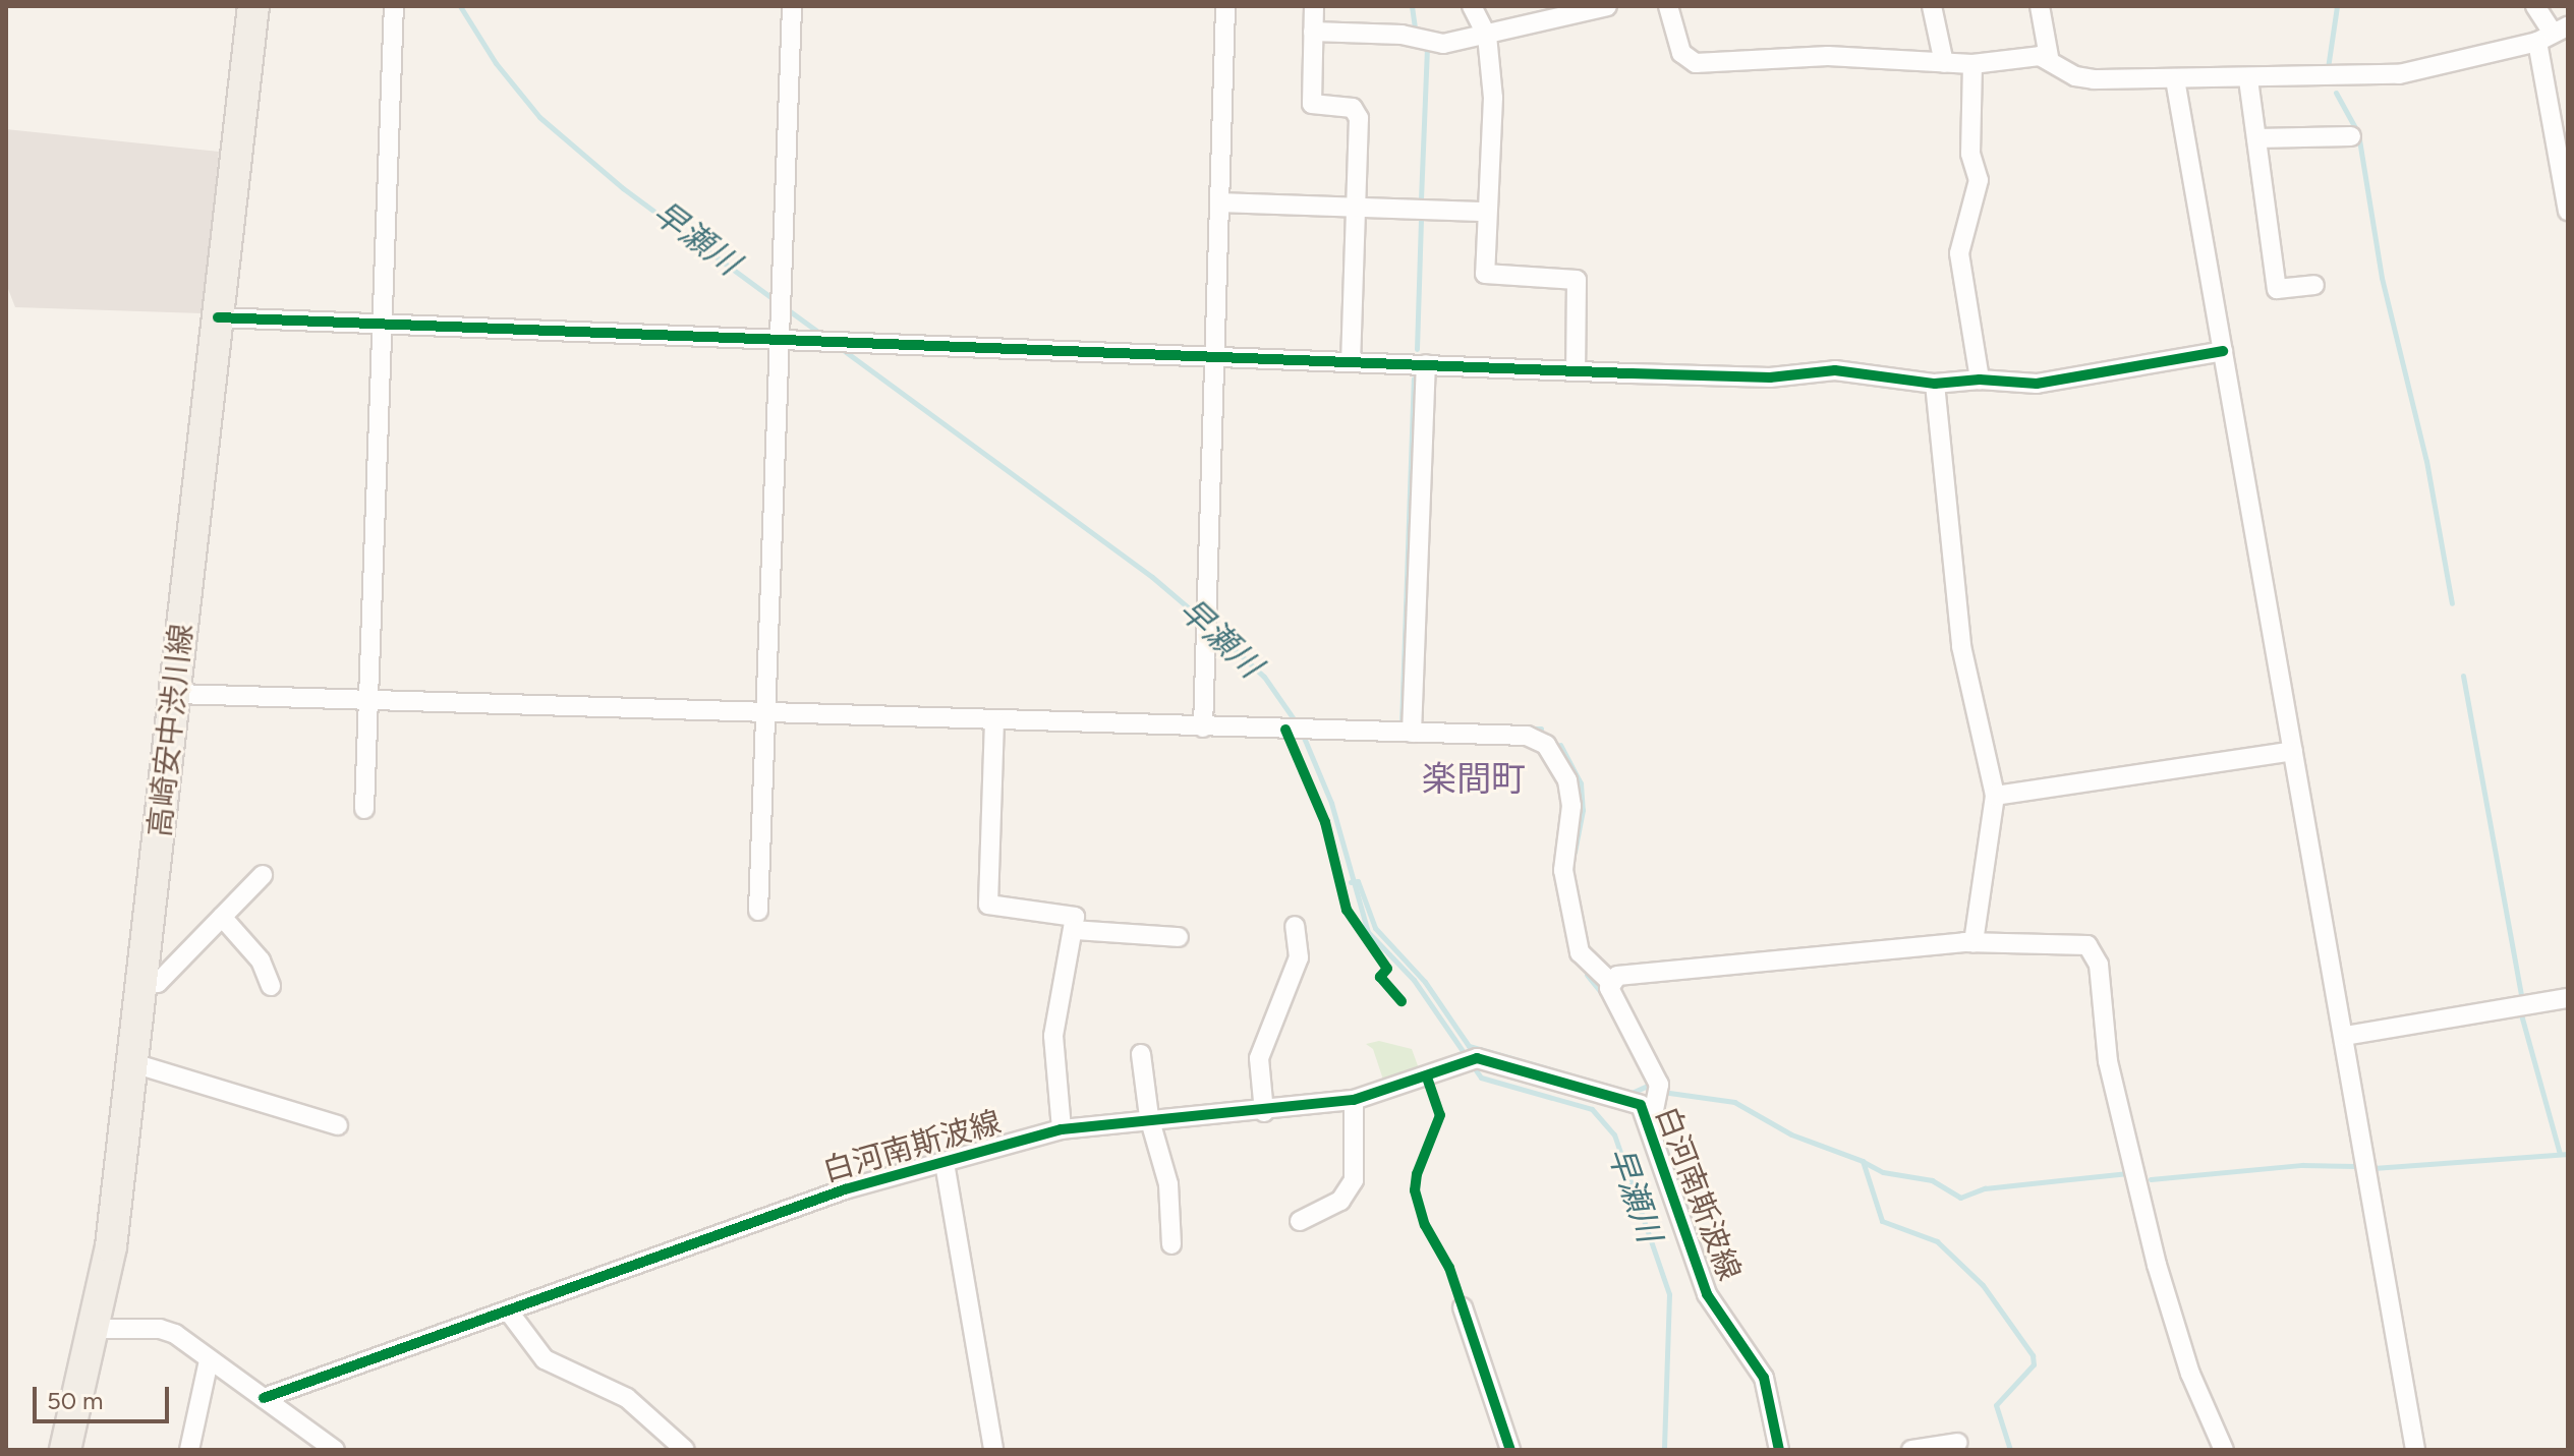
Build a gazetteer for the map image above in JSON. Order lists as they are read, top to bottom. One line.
{"streets":{"main road":["高崎安中渋川線"],"street":["白河南斯波線"]},"districts":["楽間町"],"water":["早瀬川"],"scale_bar":"50 m"}
